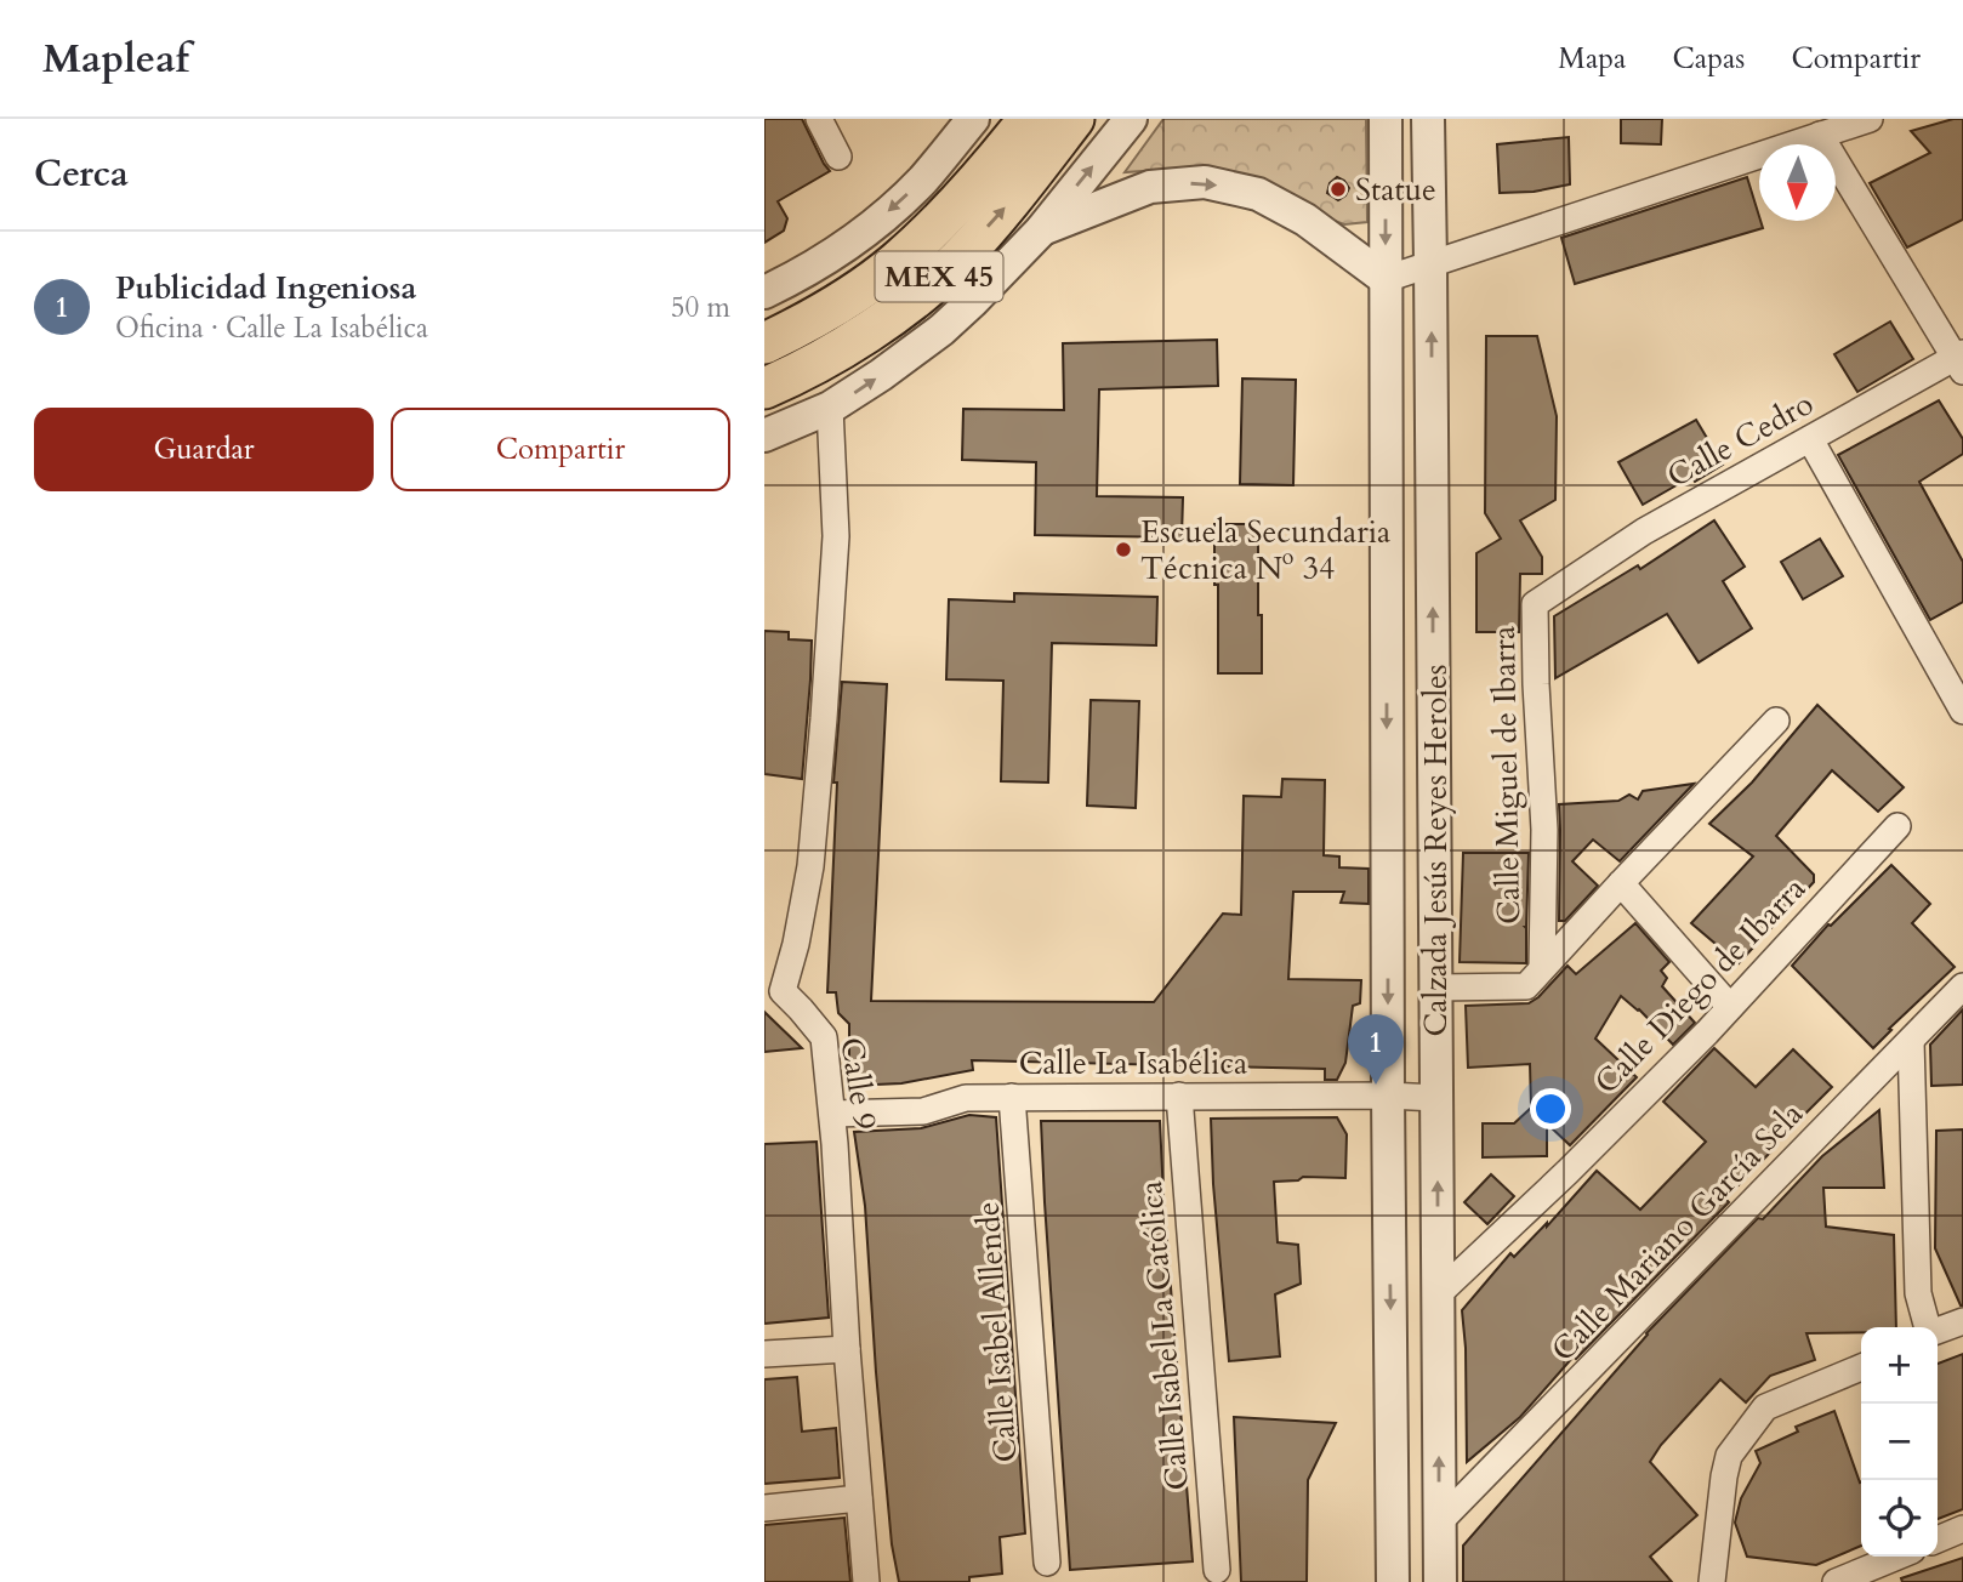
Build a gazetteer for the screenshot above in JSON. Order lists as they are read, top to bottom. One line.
{"streets":{"main road":["MEX 45"],"street":["Calle Cedro","Calle Miguel de Ibarra","Calzada Jesús Reyes Heroles","Calle Diego de Ibarra","Calle La Isabélica","Calle 9","Calle Mariano García Sela","Calle Isabel Allende","Calle Isabel La Católica"]},"crossings":[["Calle Cedro","Calle Miguel de Ibarra"],["Calzada Jesús Reyes Heroles","Calle Diego de Ibarra"],["Calzada Jesús Reyes Heroles","Calle La Isabélica"],["Calzada Jesús Reyes Heroles","Calle Mariano García Sela"],["Calle La Isabélica","Calle 9"],["Calle La Isabélica","Calle Isabel Allende"],["Calle La Isabélica","Calle Isabel La Católica"]],"places":["Statue","Escuela Secundaria Técnica Nº 34"],"north":"bottom","page":{"header":"Mapleaf","nav":["Mapa","Capas","Compartir"],"heading":"Cerca","list":[{"mark":"1","name":"Publicidad Ingeniosa","note":"Oficina · Calle La Isabélica","value":"50 m"}],"buttons":["Guardar","Compartir"],"pins":"1","map_buttons":["+","−"]}}
